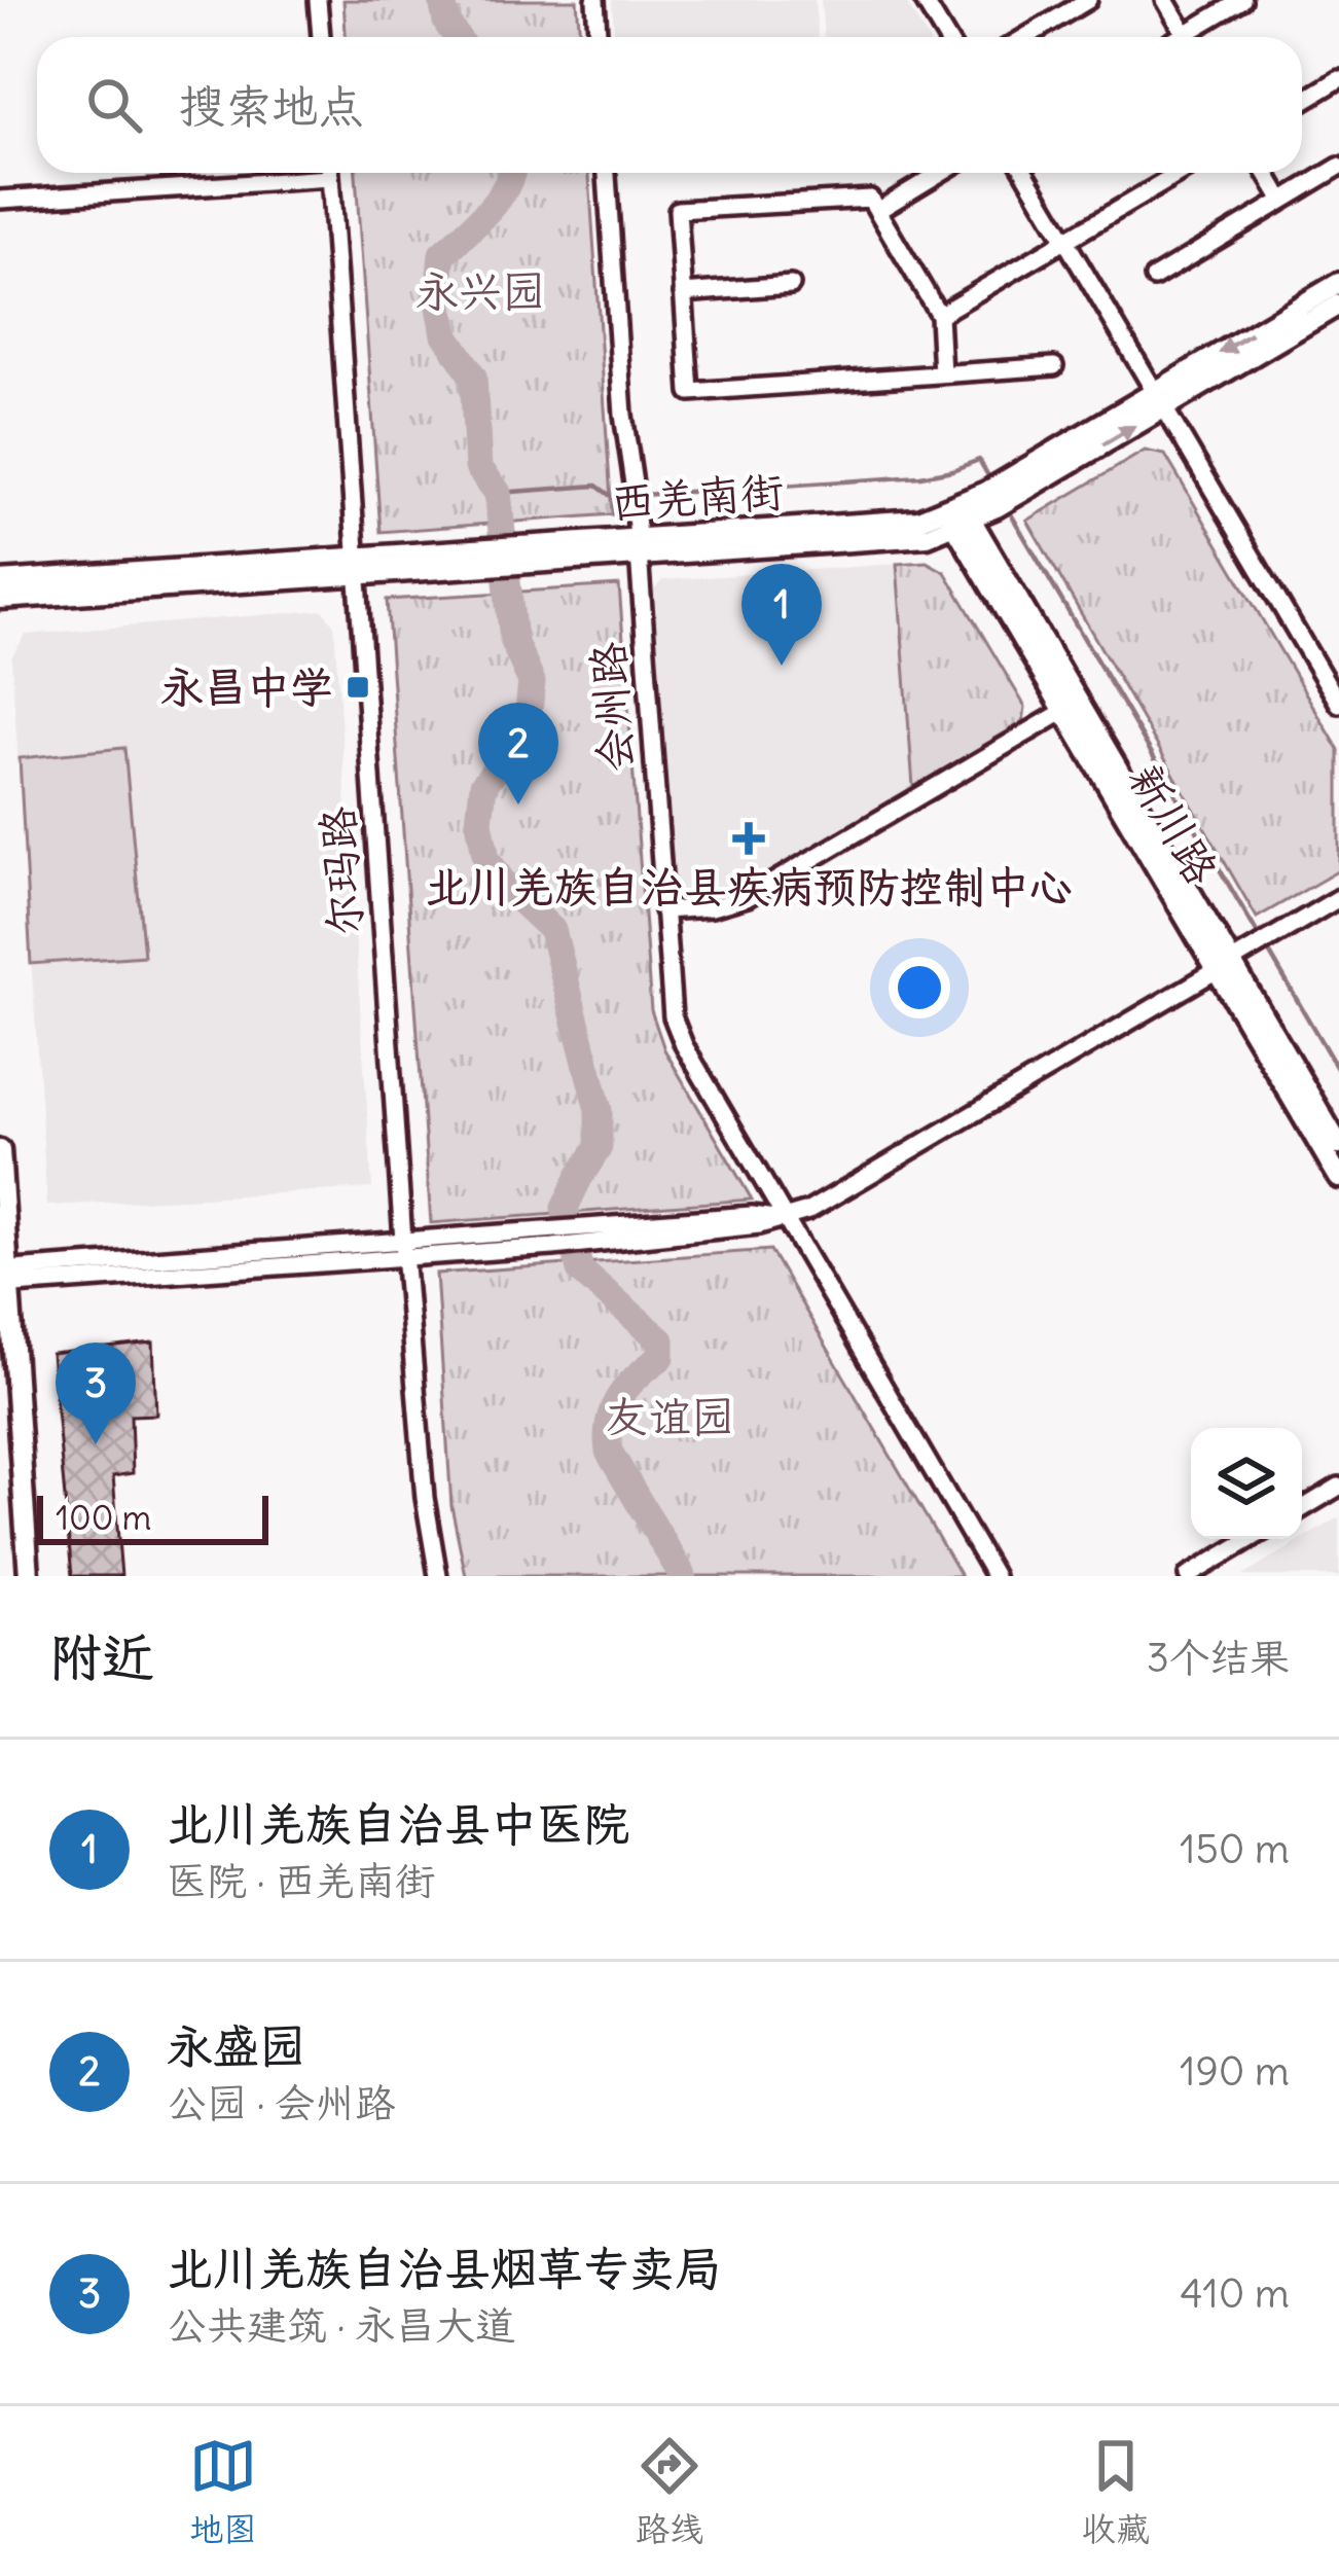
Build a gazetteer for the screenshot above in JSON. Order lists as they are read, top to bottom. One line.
{"streets":{"main road":["西羌南街","新川路"],"street":["会州路","尔玛路"]},"crossings":[["西羌南街","会州路"],["西羌南街","新川路"],["西羌南街","尔玛路"]],"parks":["永兴园","友谊园"],"places":{"transit":["永昌中学"],"health":["北川羌族自治县疾病预防控制中心"]},"scale_bar":"100 m","page":{"search":"搜索地点","pins":["1","2","3"],"scale":"100 m","heading":["附近","3个结果"],"list":[{"mark":"1","name":"北川羌族自治县中医院","note":"医院 · 西羌南街","value":"150 m"},{"mark":"2","name":"永盛园","note":"公园 · 会州路","value":"190 m"},{"mark":"3","name":"北川羌族自治县烟草专卖局","note":"公共建筑 · 永昌大道","value":"410 m"}],"nav":["地图","路线","收藏"]}}
